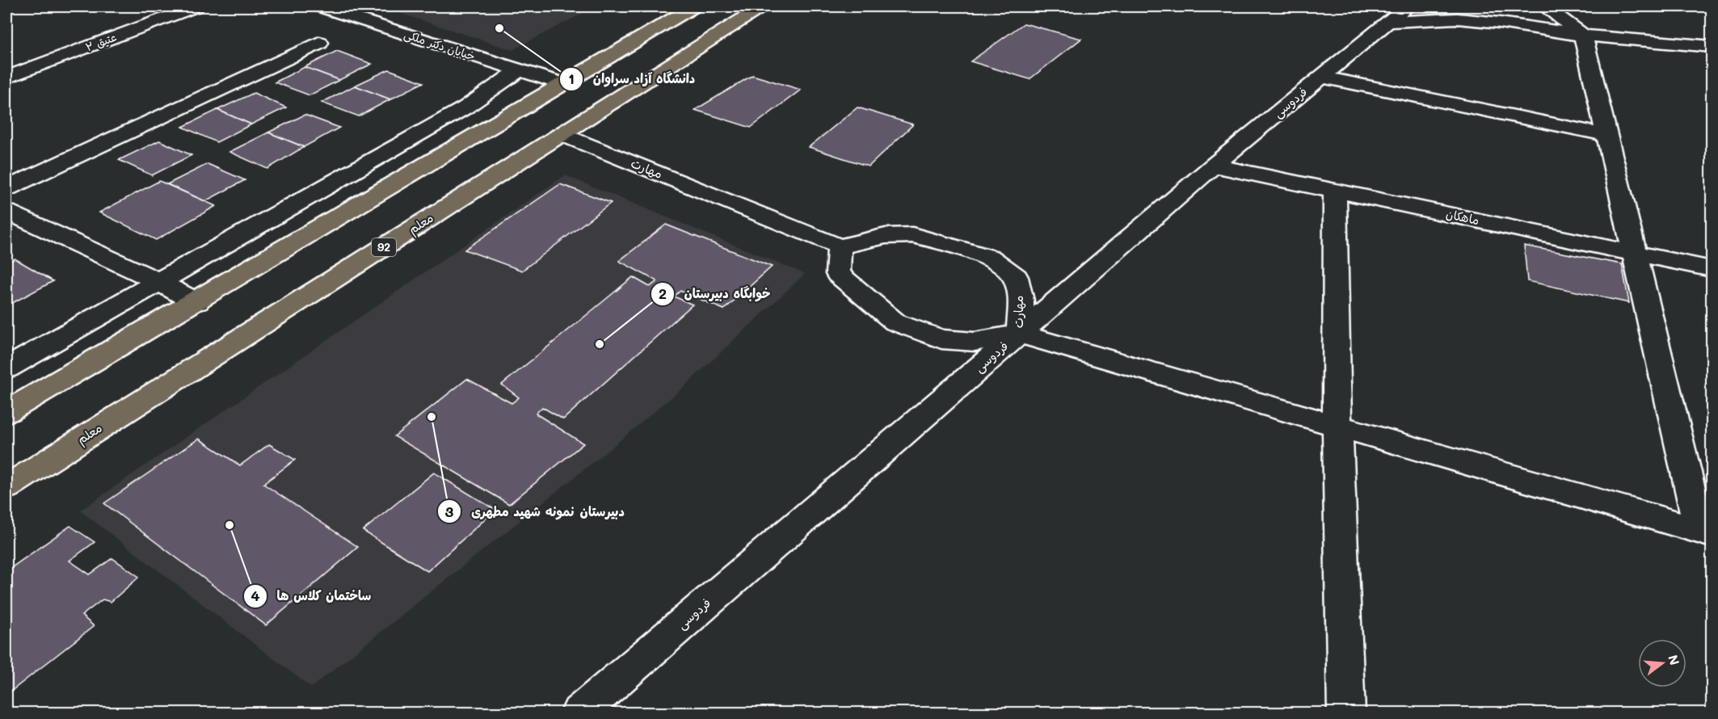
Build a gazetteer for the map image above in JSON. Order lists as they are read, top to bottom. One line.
{"streets":{"main road":["معلم","92"],"street":["عتیق ۲","خیابان دکتر ملکی","فردوسی","مهارت","ماهکان"]},"crossings":[["فردوسی","مهارت"],["فردوسی","ماهکان"],["مهارت","معلم"]],"places":["دانشگاه آزاد سراوان","خوابگاه دبیرستان","دبیرستان نمونه شهید مطهری","ساختمان کلاس ها"],"north":"right"}
